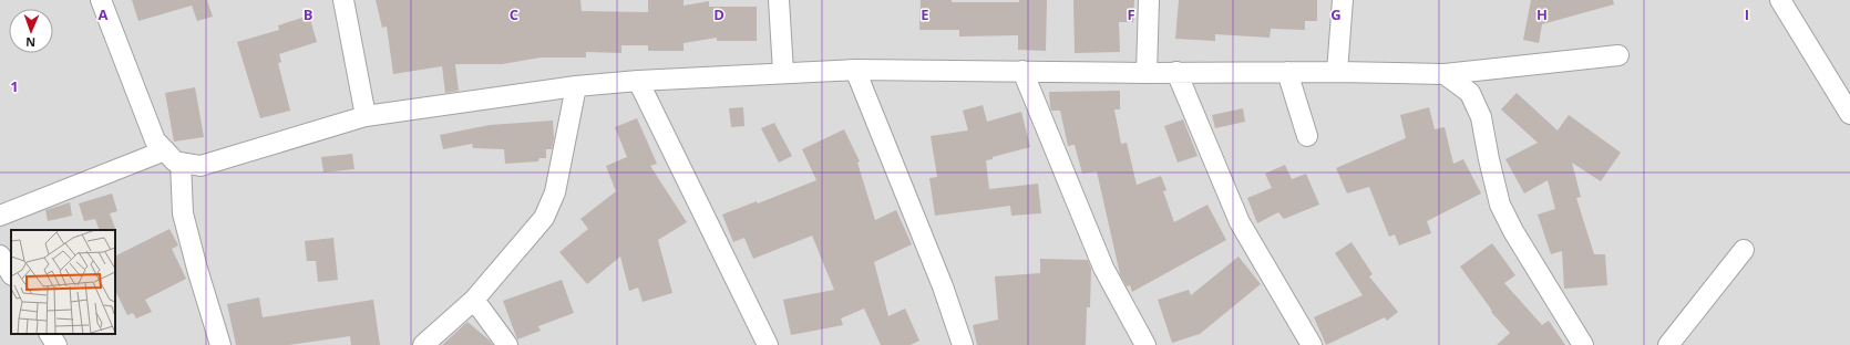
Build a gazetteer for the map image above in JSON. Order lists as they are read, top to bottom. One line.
{"north":"bottom","grid":{"columns":["A","B","C","D","E","F","G","H","I"],"rows":["1"]}}
